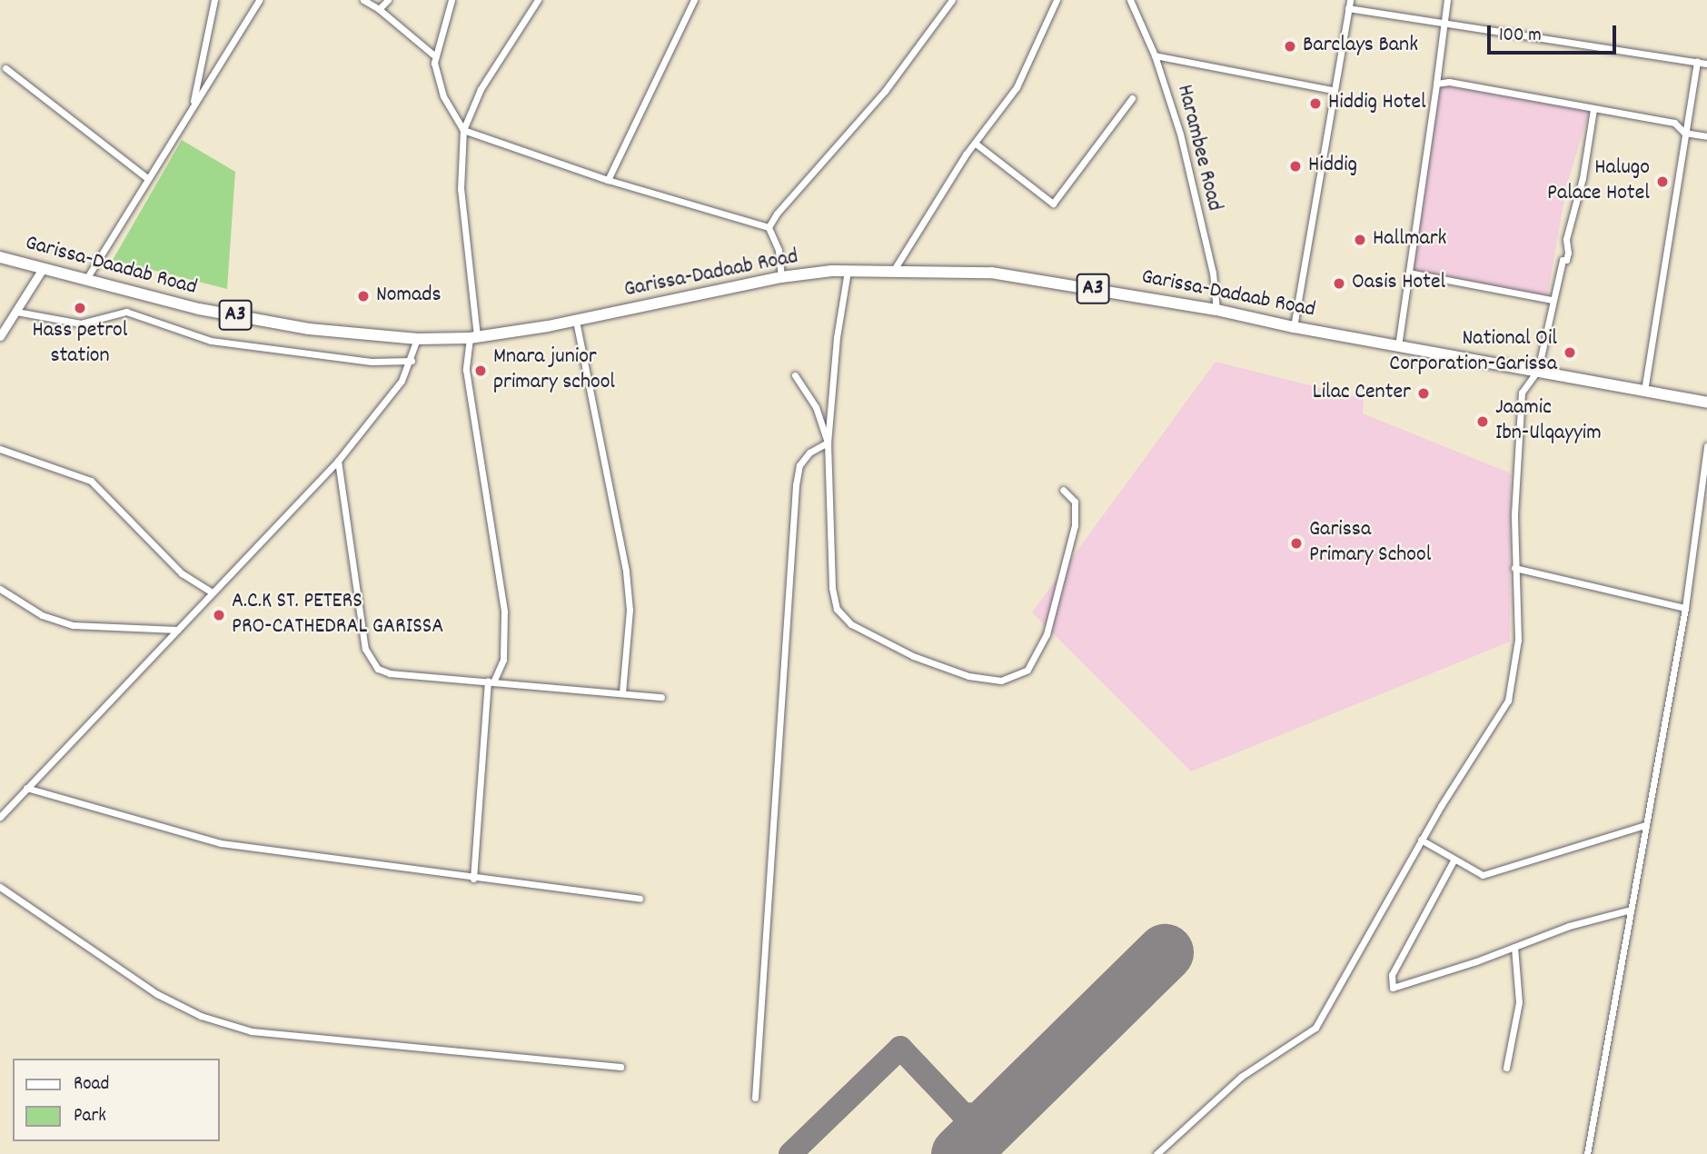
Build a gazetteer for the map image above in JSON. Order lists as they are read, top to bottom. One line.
{"streets":{"highway":["Garissa-Daadab Road","Garissa-Dadaab Road","A3"],"street":["Harambee Road"]},"crossings":[["Harambee Road","Garissa-Dadaab Road"],["Garissa-Daadab Road","Garissa-Dadaab Road"]],"places":["Barclays Bank","Hiddig Hotel","Hiddig","Halugo Palace Hotel","Hallmark","Oasis Hotel","Nomads","Hass petrol station","National Oil Corporation-Garissa","Mnara junior primary school","Lilac Center","Jaamic Ibn-Ulqayyim","Garissa Primary School","A.C.K ST. PETERS PRO-CATHEDRAL GARISSA"],"legend":["Road","Park"],"scale_bar":"100 m"}
